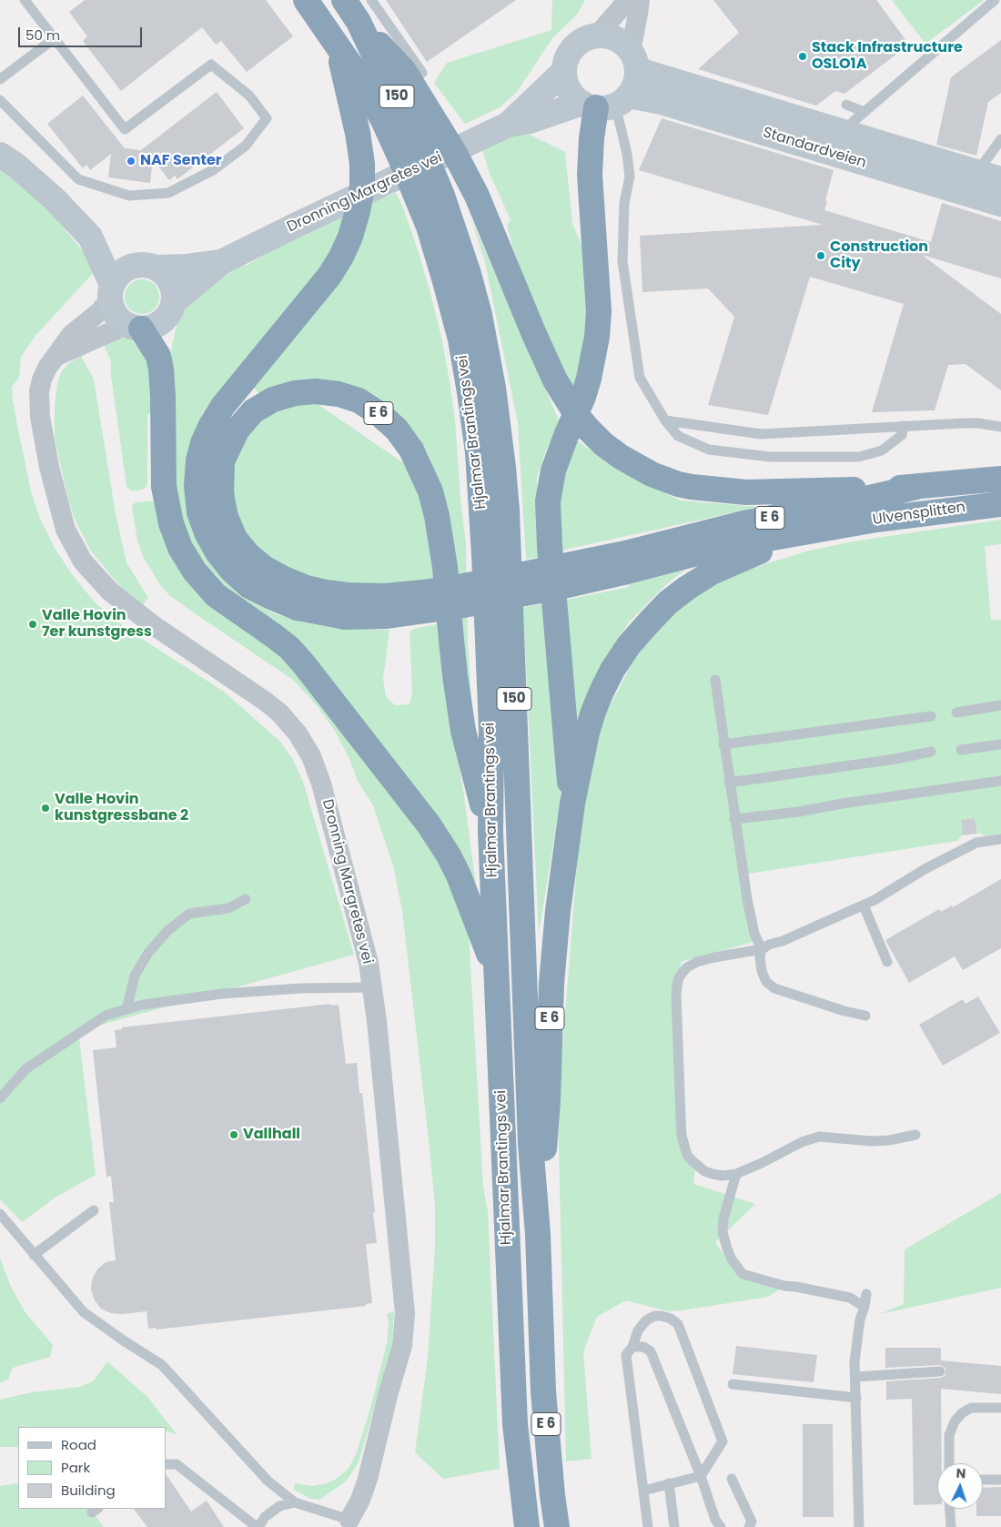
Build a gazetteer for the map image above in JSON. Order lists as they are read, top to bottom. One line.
{"streets":{"highway":["150","E 6","Hjalmar Brantings vei","Ulvensplitten"],"street":["Standardveien","Dronning Margretes vei"]},"crossings":[["Standardveien","Dronning Margretes vei"],["E 6","Hjalmar Brantings vei"],["E 6","Ulvensplitten"]],"places":["Stack Infrastructure OSLO1A","NAF Senter","Construction City","Valle Hovin 7er kunstgress","Valle Hovin kunstgressbane 2","Vallhall"],"legend":["Road","Park","Building"],"scale_bar":"50 m","north":"top"}
